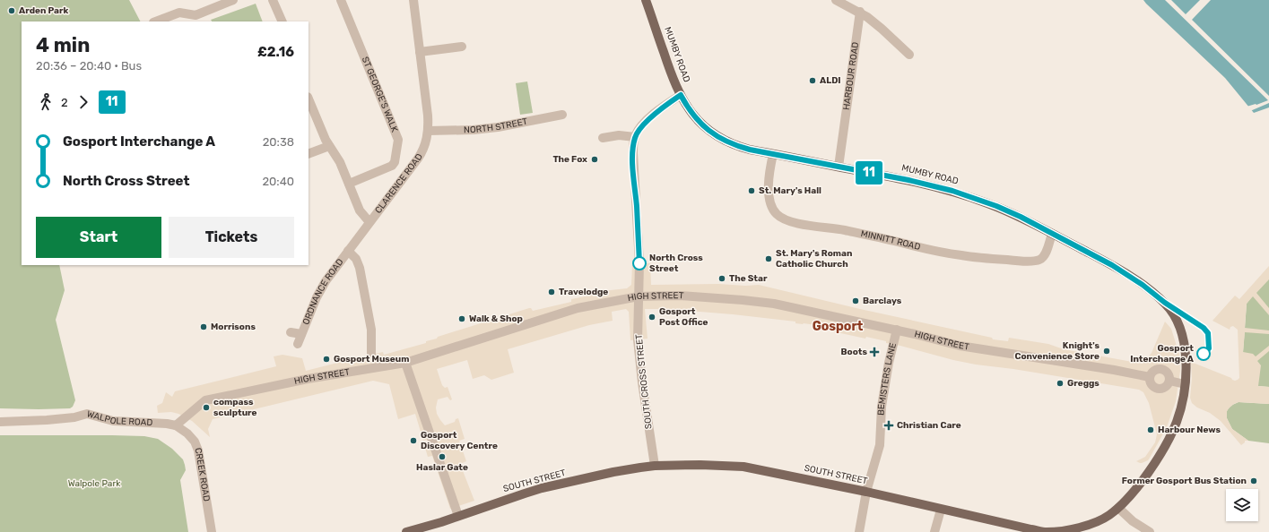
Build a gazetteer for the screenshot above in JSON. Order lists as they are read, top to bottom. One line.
{"streets":{"main road":["MUMBY ROAD","SOUTH STREET"],"street":["HARBOUR ROAD","ST GEORGE'S WALK","NORTH STREET","CLARENCE ROAD","MINNITT ROAD","ORDNANCE ROAD","HIGH STREET","BEMISTERS LANE","SOUTH CROSS STREET","WALPOLE ROAD","CREEK ROAD"]},"crossings":[["MUMBY ROAD","HARBOUR ROAD"],["MUMBY ROAD","MINNITT ROAD"],["MUMBY ROAD","SOUTH STREET"],["NORTH STREET","CLARENCE ROAD"],["CLARENCE ROAD","ORDNANCE ROAD"],["HIGH STREET","BEMISTERS LANE"],["HIGH STREET","SOUTH CROSS STREET"],["HIGH STREET","WALPOLE ROAD"],["HIGH STREET","CREEK ROAD"],["BEMISTERS LANE","SOUTH STREET"],["SOUTH CROSS STREET","SOUTH STREET"],["WALPOLE ROAD","CREEK ROAD"]],"districts":["Gosport"],"parks":["Walpole Park"],"places":{"other":["Arden Park","ALDI","The Fox","St. Mary's Hall","St. Mary's Roman Catholic Church","North Cross Street","The Star","Travelodge","Barclays","Gosport Post Office","Walk & Shop","Morrisons","Knight's Convenience Store","Gosport Interchange A","Gosport Museum","Greggs","compass sculpture","Harbour News","Gosport Discovery Centre","Haslar Gate","Former Gosport Bus Station"],"health":["Boots","Christian Care"]},"lines":["bus line 11"],"page":{"on_map":"11","heading":["4 min","20:36 – 20:40 · Bus","£2.16"],"legs":["2","11"],"list":[{"name":"Gosport Interchange A","value":"20:38"},{"name":"North Cross Street","value":"20:40"}],"buttons":["Start","Tickets"]}}
